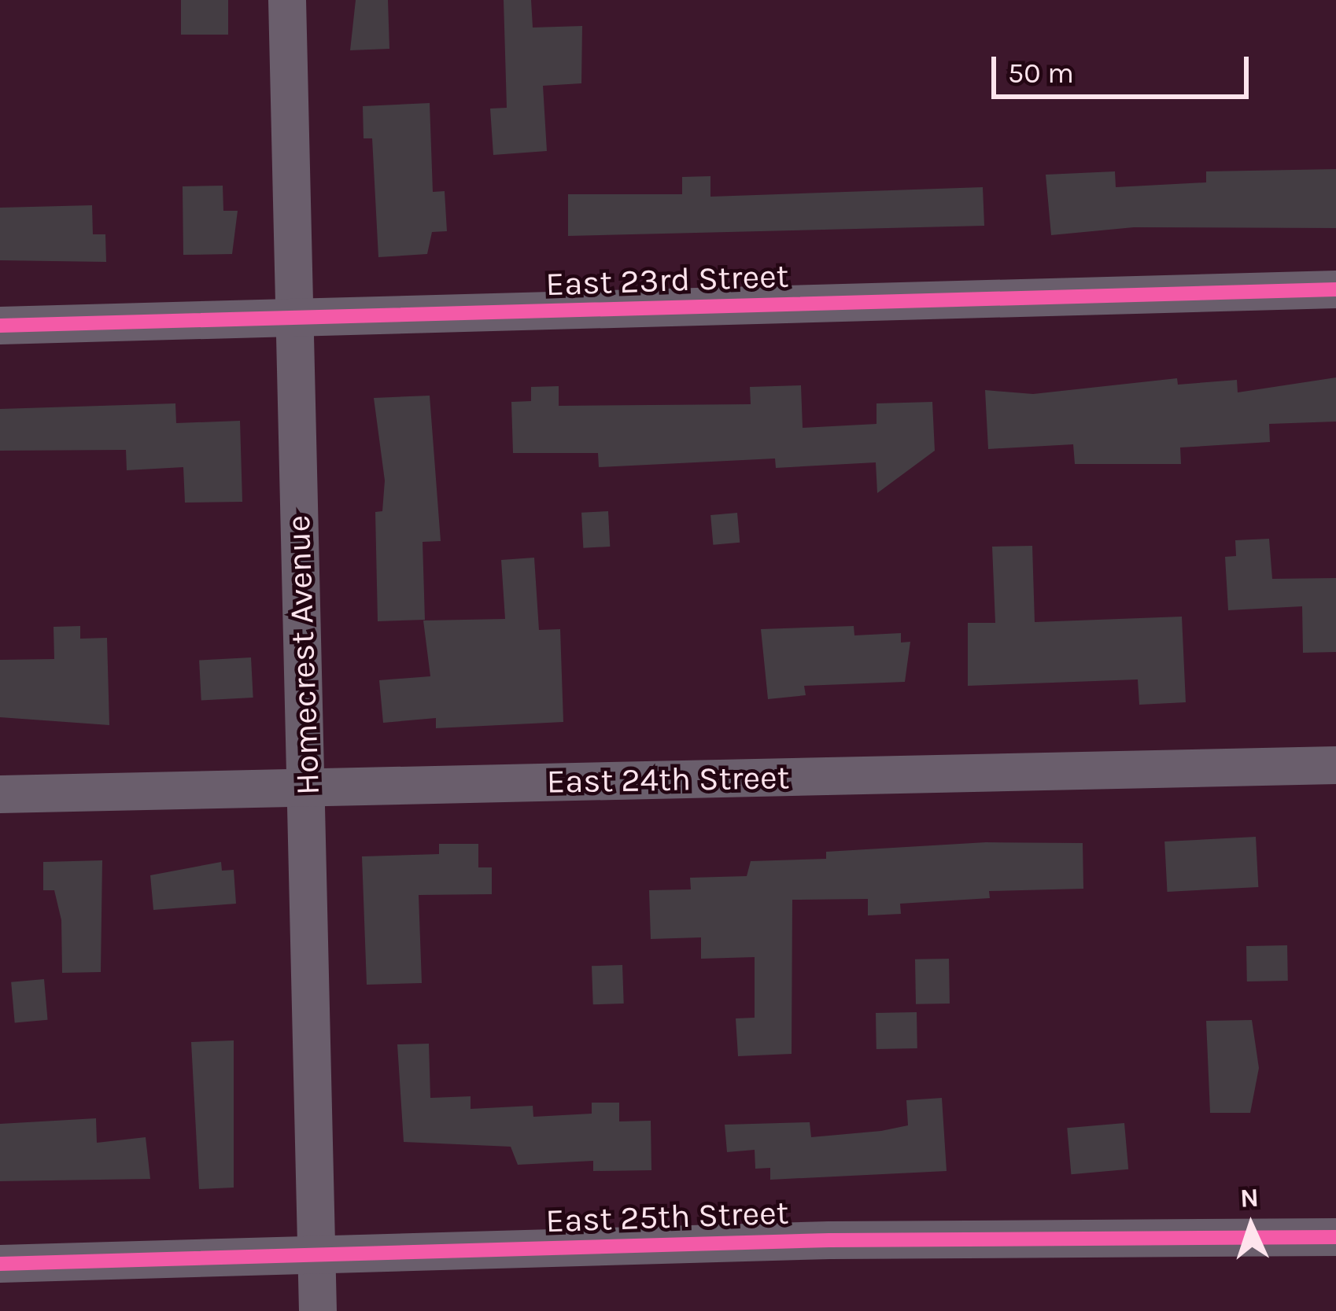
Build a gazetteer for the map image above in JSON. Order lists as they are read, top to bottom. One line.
{"streets":{"street":["East 23rd Street","Homecrest Avenue","East 24th Street","East 25th Street"]},"crossings":[["East 23rd Street","Homecrest Avenue"],["Homecrest Avenue","East 24th Street"],["Homecrest Avenue","East 25th Street"]],"scale_bar":"50 m","north":"top"}
